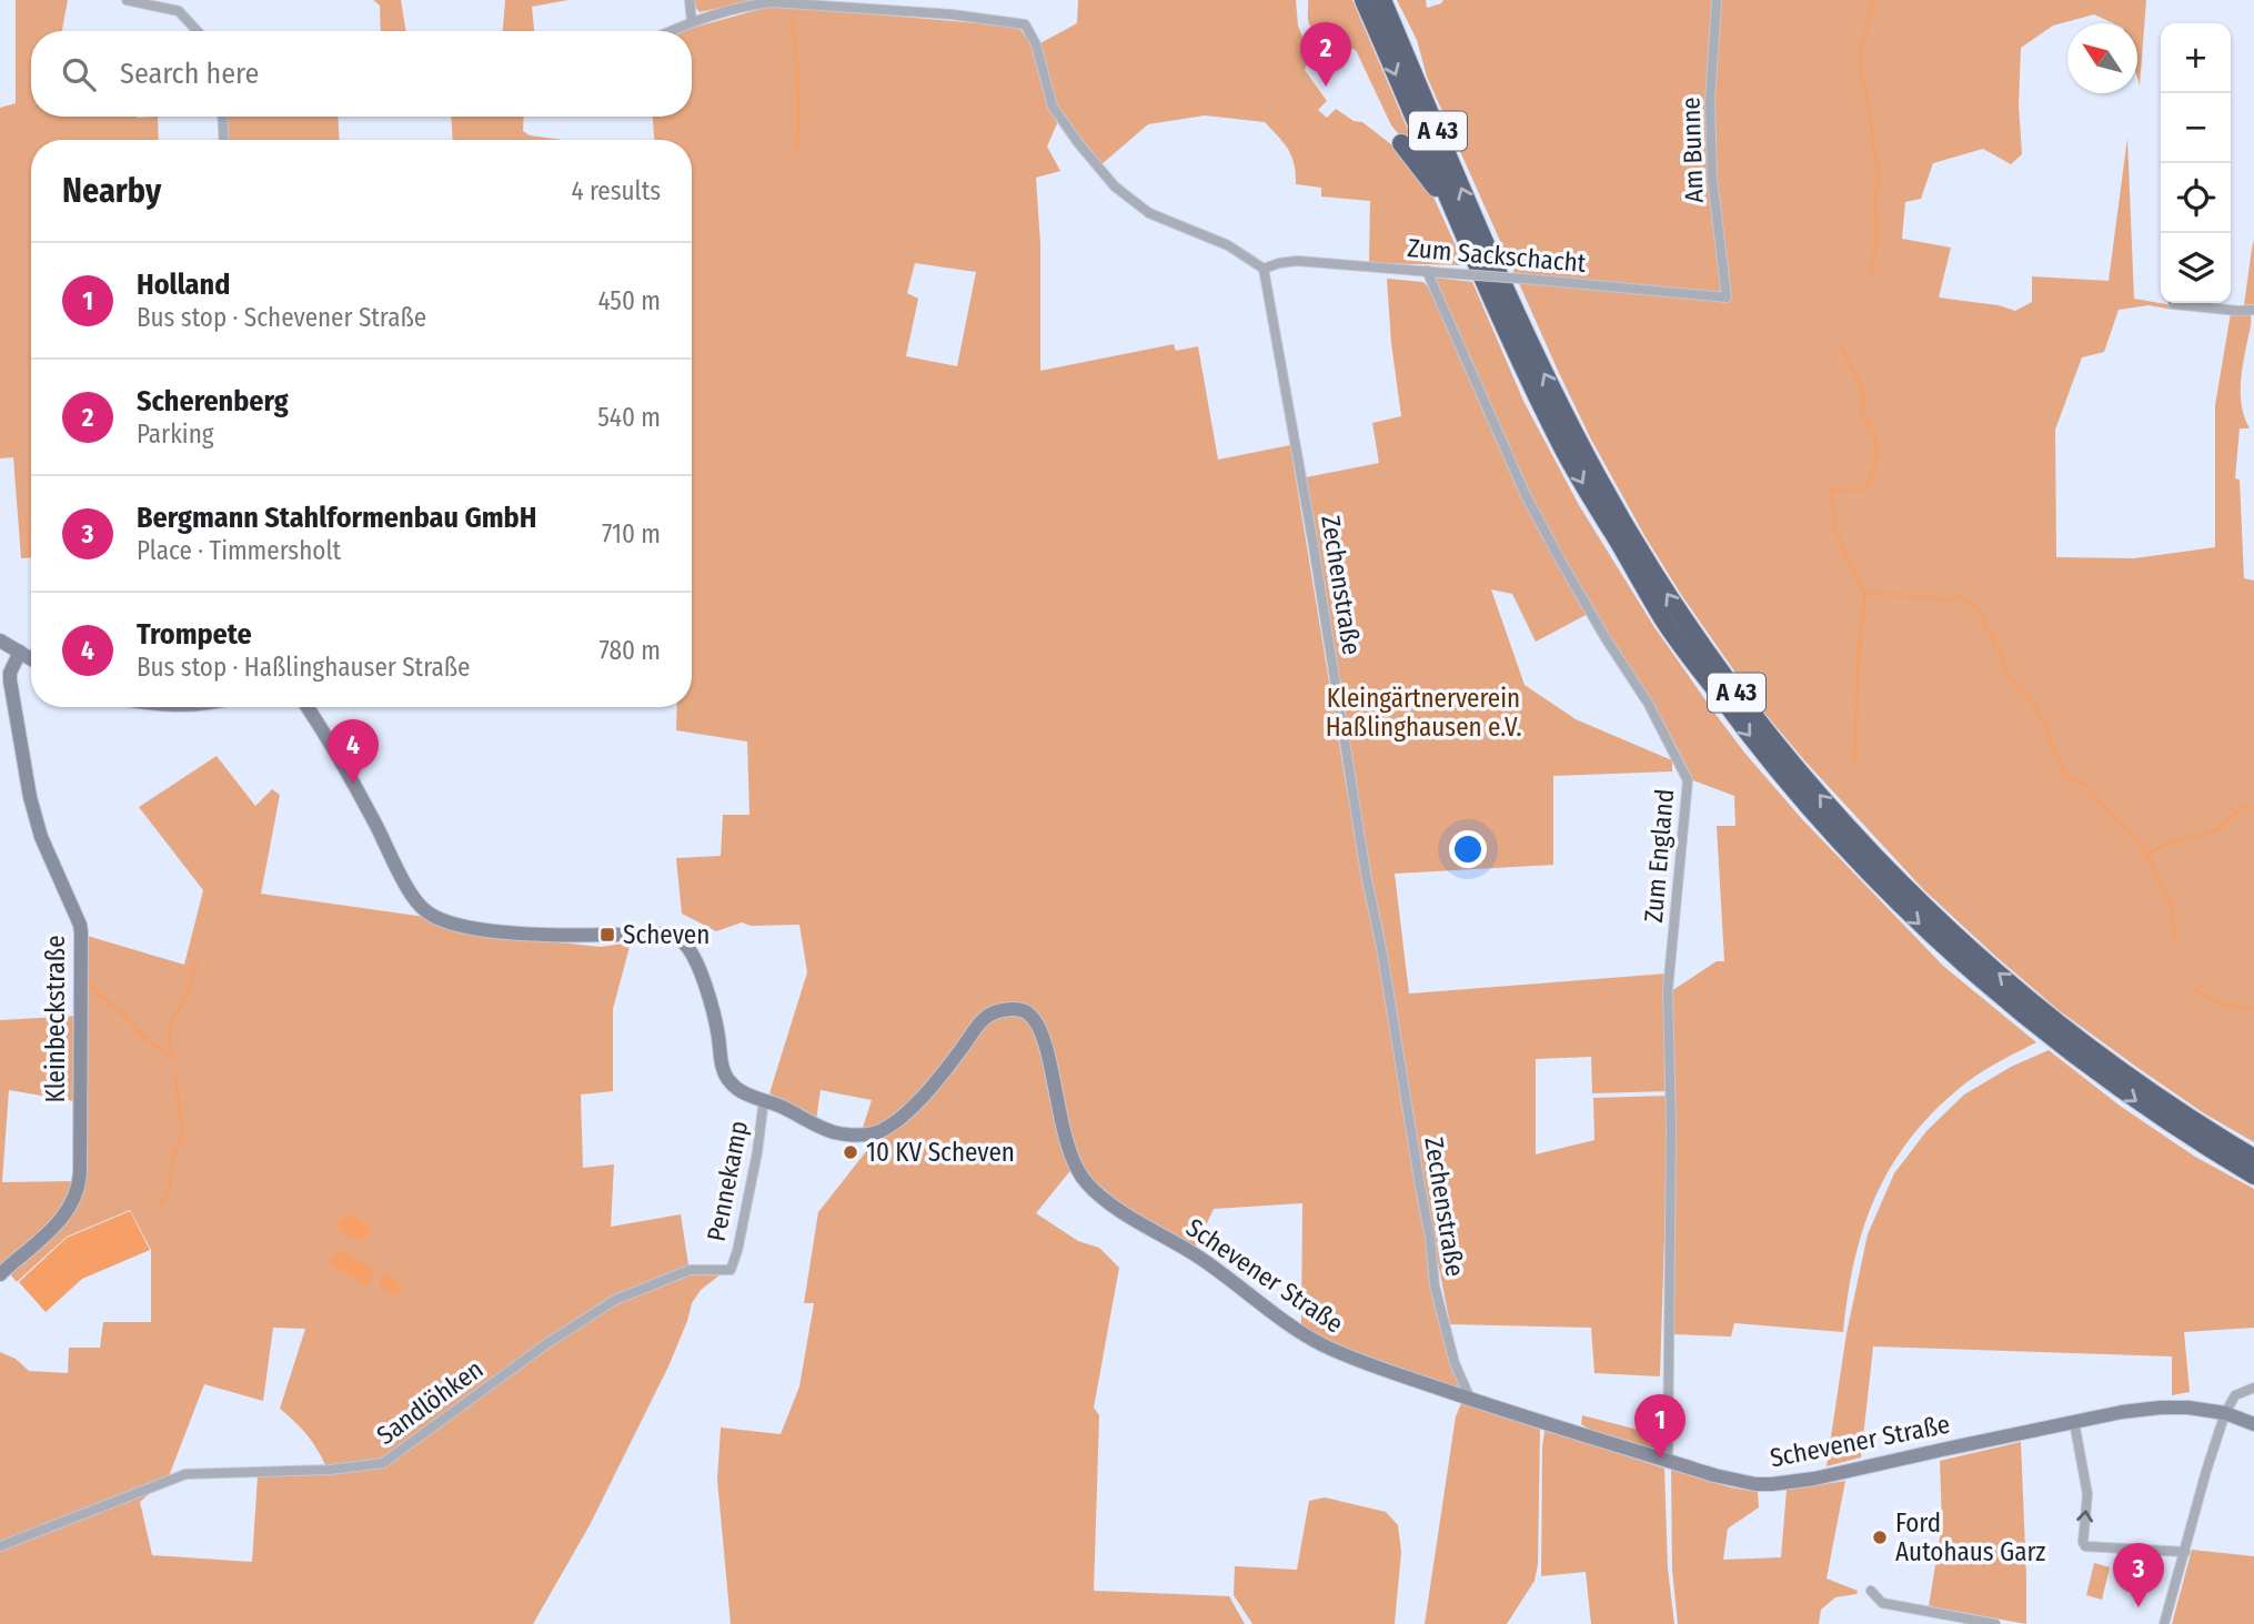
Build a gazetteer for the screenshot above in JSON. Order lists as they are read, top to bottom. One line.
{"streets":{"highway":["A 43"],"main road":["Kleinbeckstraße","Schevener Straße"],"street":["Am Bunne","Zum Sackschacht","Zechenstraße","Zum England","Pennekamp","Sandlöhken"]},"crossings":[["Am Bunne","Zum Sackschacht"],["Zum Sackschacht","Zechenstraße"],["Zum Sackschacht","Zum England"],["Zechenstraße","Schevener Straße"],["Zum England","Schevener Straße"],["Pennekamp","Schevener Straße"],["Pennekamp","Sandlöhken"]],"parks":["Kleingärtnerverein Haßlinghausen e.V."],"places":{"transit":["Scheven"],"other":["10 KV Scheven","Ford Autohaus Garz"]},"north":"top left","page":{"pins":["2","4","1","3"],"map_buttons":["+","−"],"search":"Search here","heading":["Nearby","4 results"],"list":[{"mark":"1","name":"Holland","note":"Bus stop · Schevener Straße","value":"450 m"},{"mark":"2","name":"Scherenberg","note":"Parking","value":"540 m"},{"mark":"3","name":"Bergmann Stahlformenbau GmbH","note":"Place · Timmersholt","value":"710 m"},{"mark":"4","name":"Trompete","note":"Bus stop · Haßlinghauser Straße","value":"780 m"}]}}
